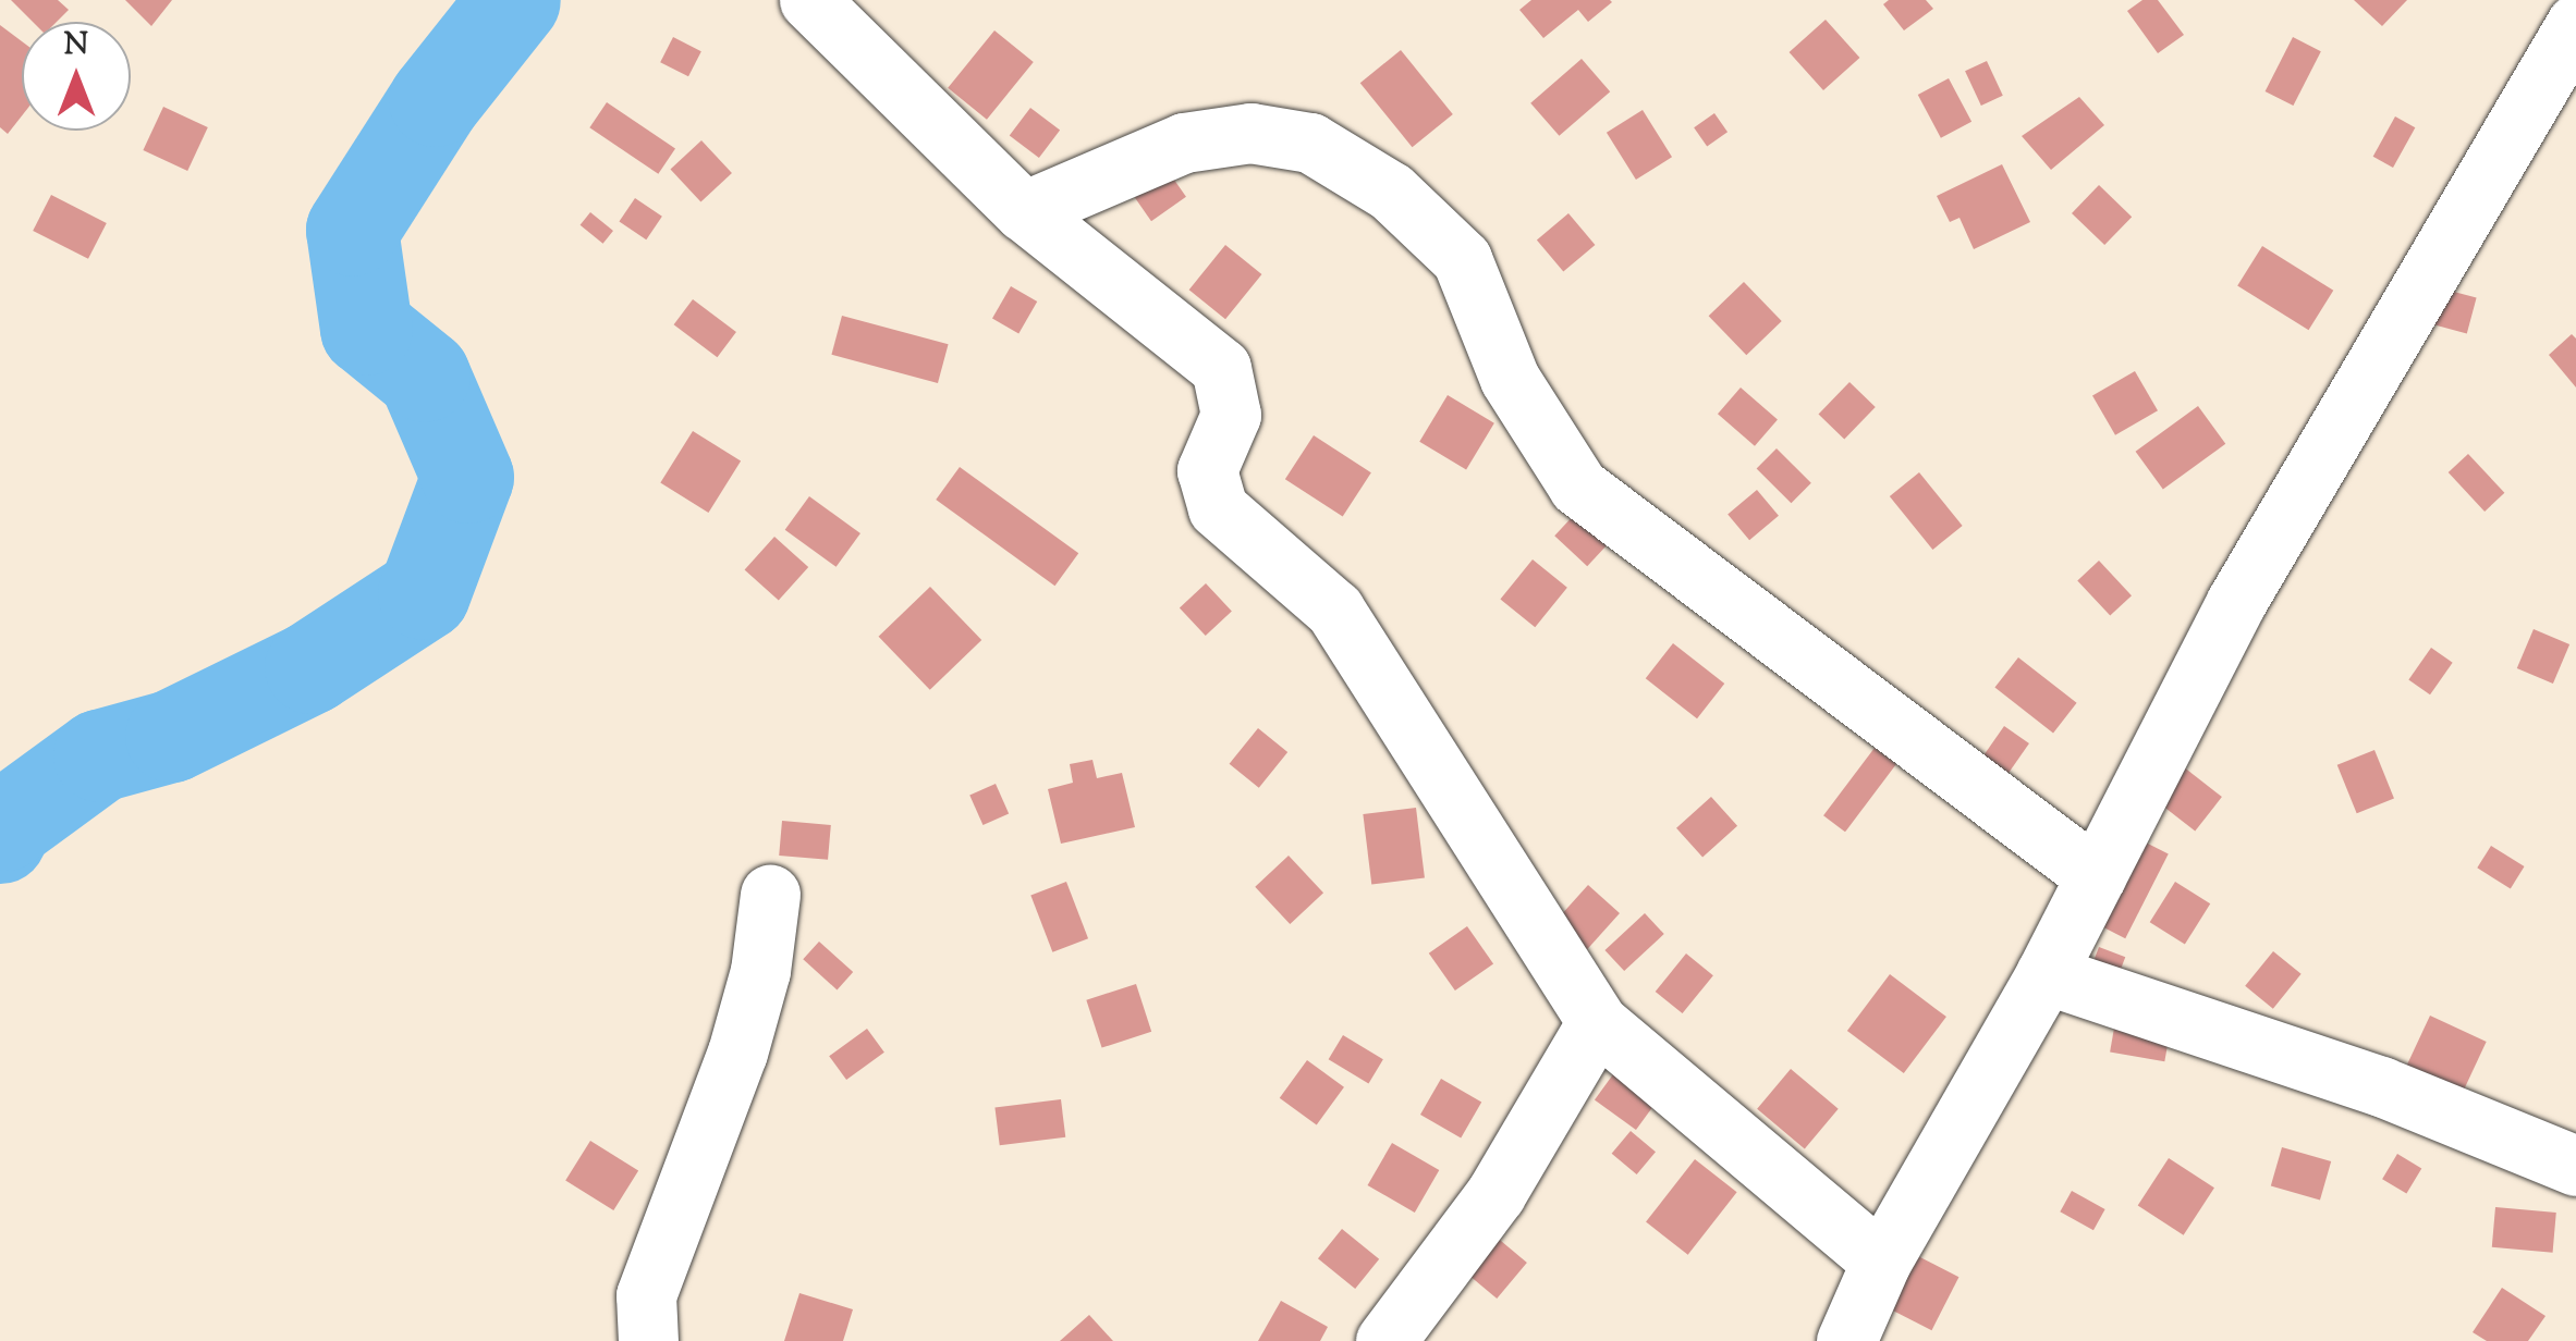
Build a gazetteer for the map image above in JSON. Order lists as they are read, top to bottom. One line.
{"north":"top"}
